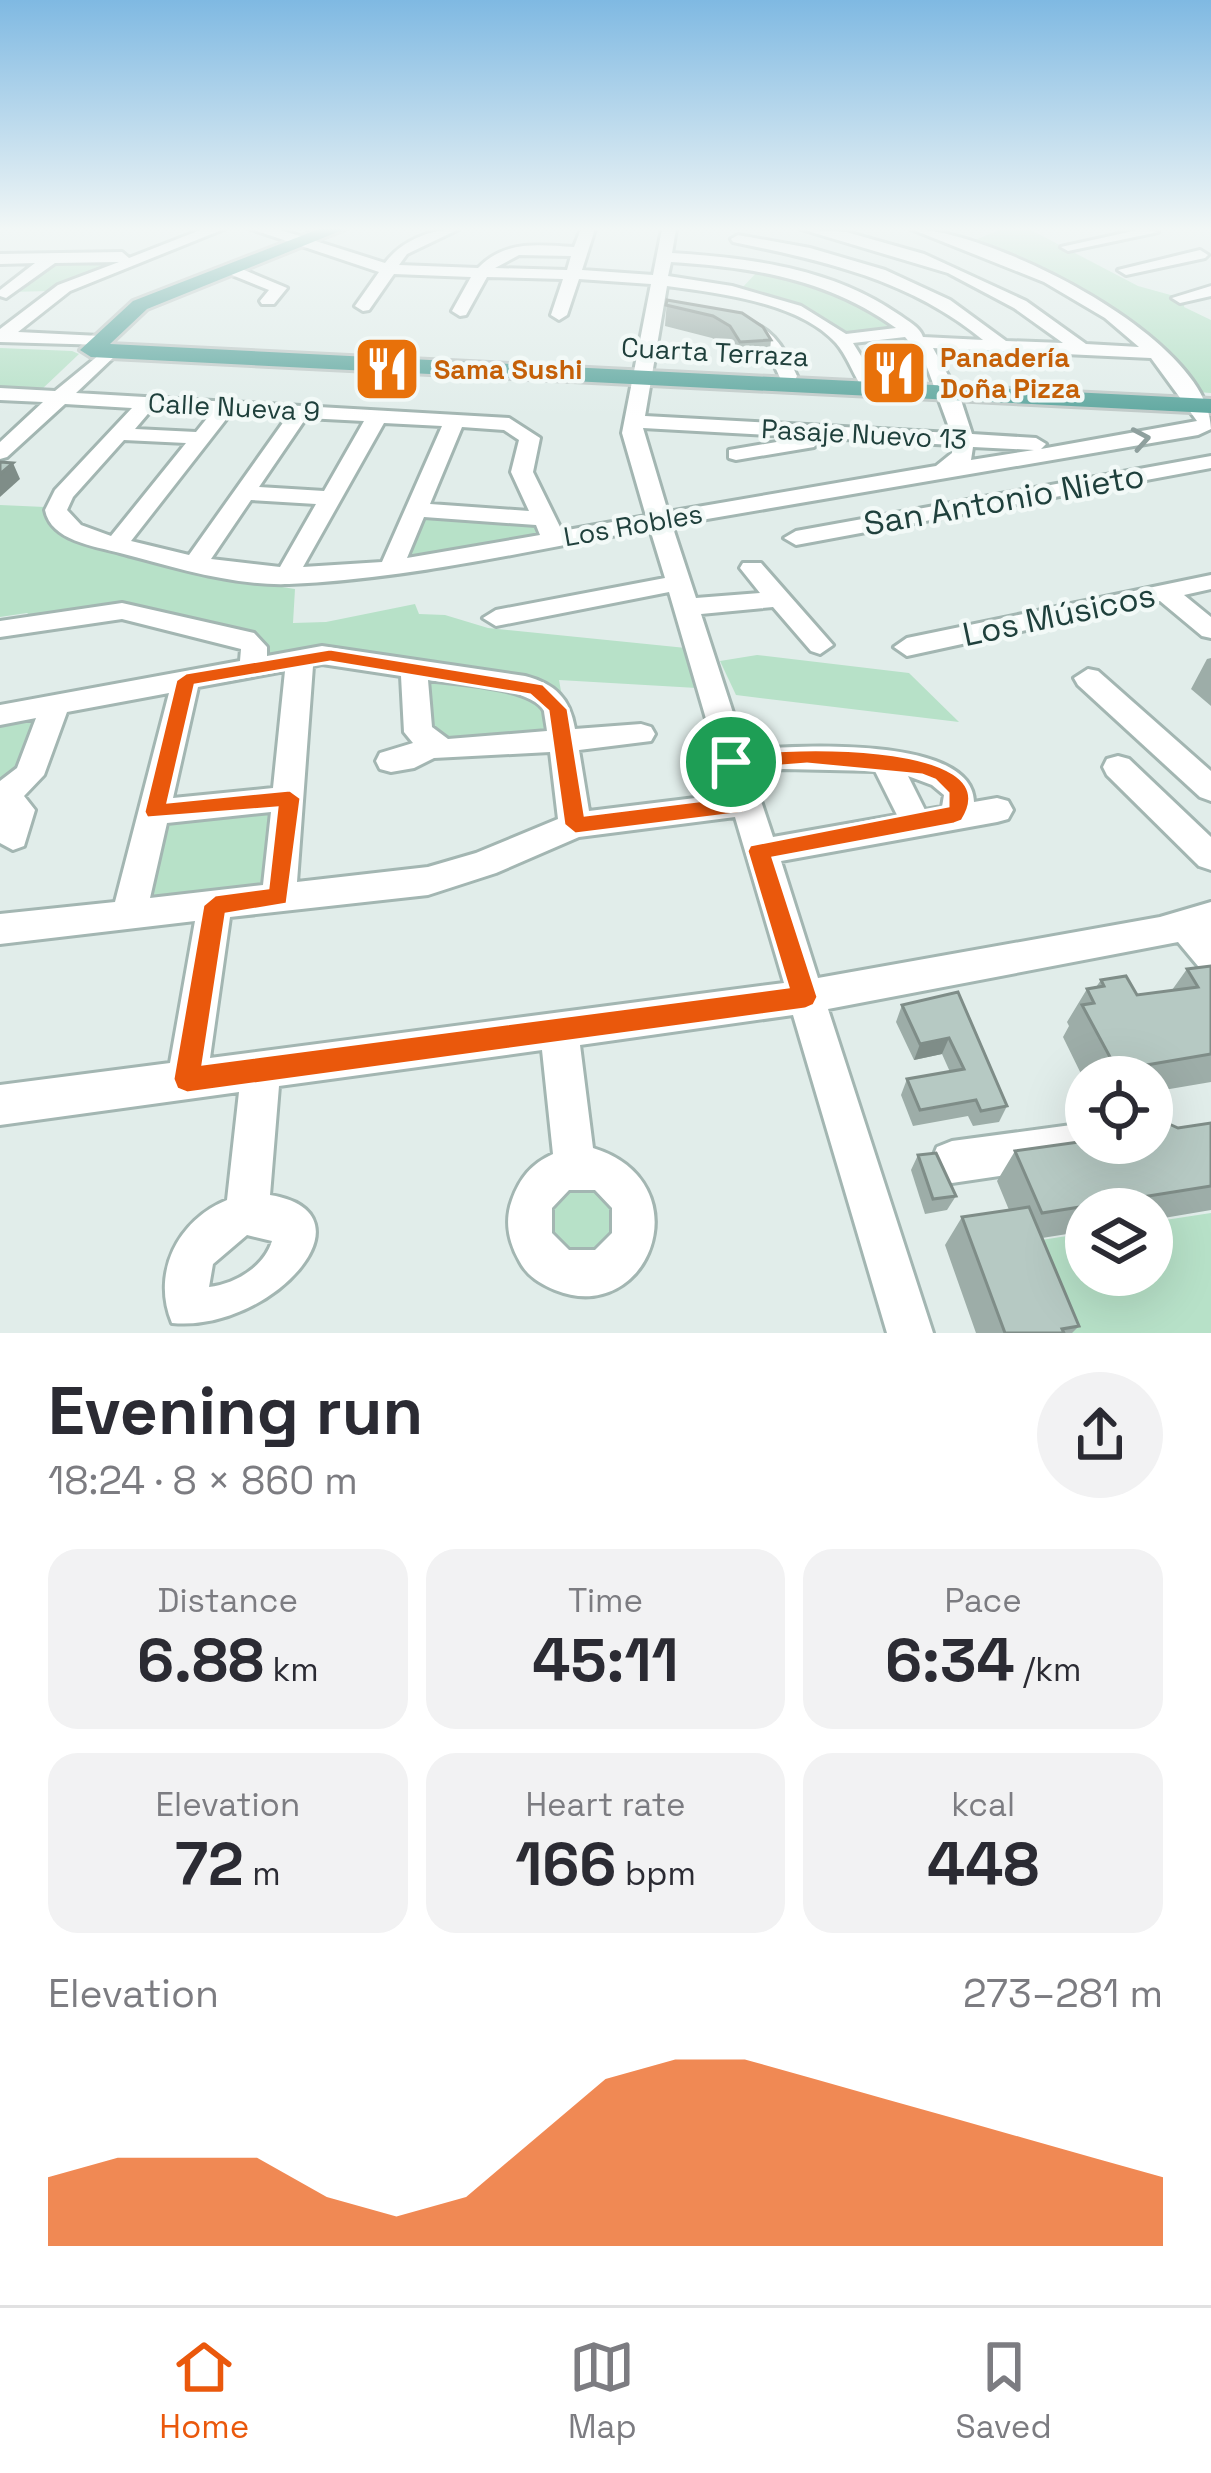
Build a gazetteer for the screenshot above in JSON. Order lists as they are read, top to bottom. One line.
{"streets":{"main road":["Cuarta Terraza"],"street":["Calle Nueva 9","Pasaje Nuevo 13","San Antonio Nieto","Los Robles","Los Músicos"]},"crossings":[["Calle Nueva 9","Los Robles"],["Pasaje Nuevo 13","Los Robles"]],"places":{"restaurant":["Sama Sushi","Panadería Doña Pizza"]},"page":{"heading":["Evening run","18:24 · 8 × 860 m"],"stats":[["Distance","6.88 km"],["Time","45:11"],["Pace","6:34 /km"],["Elevation","72 m"],["Heart rate","166 bpm"],["kcal","448"]],"chart":["Elevation","273–281 m"],"tabs":["Home","Map","Saved"]}}
